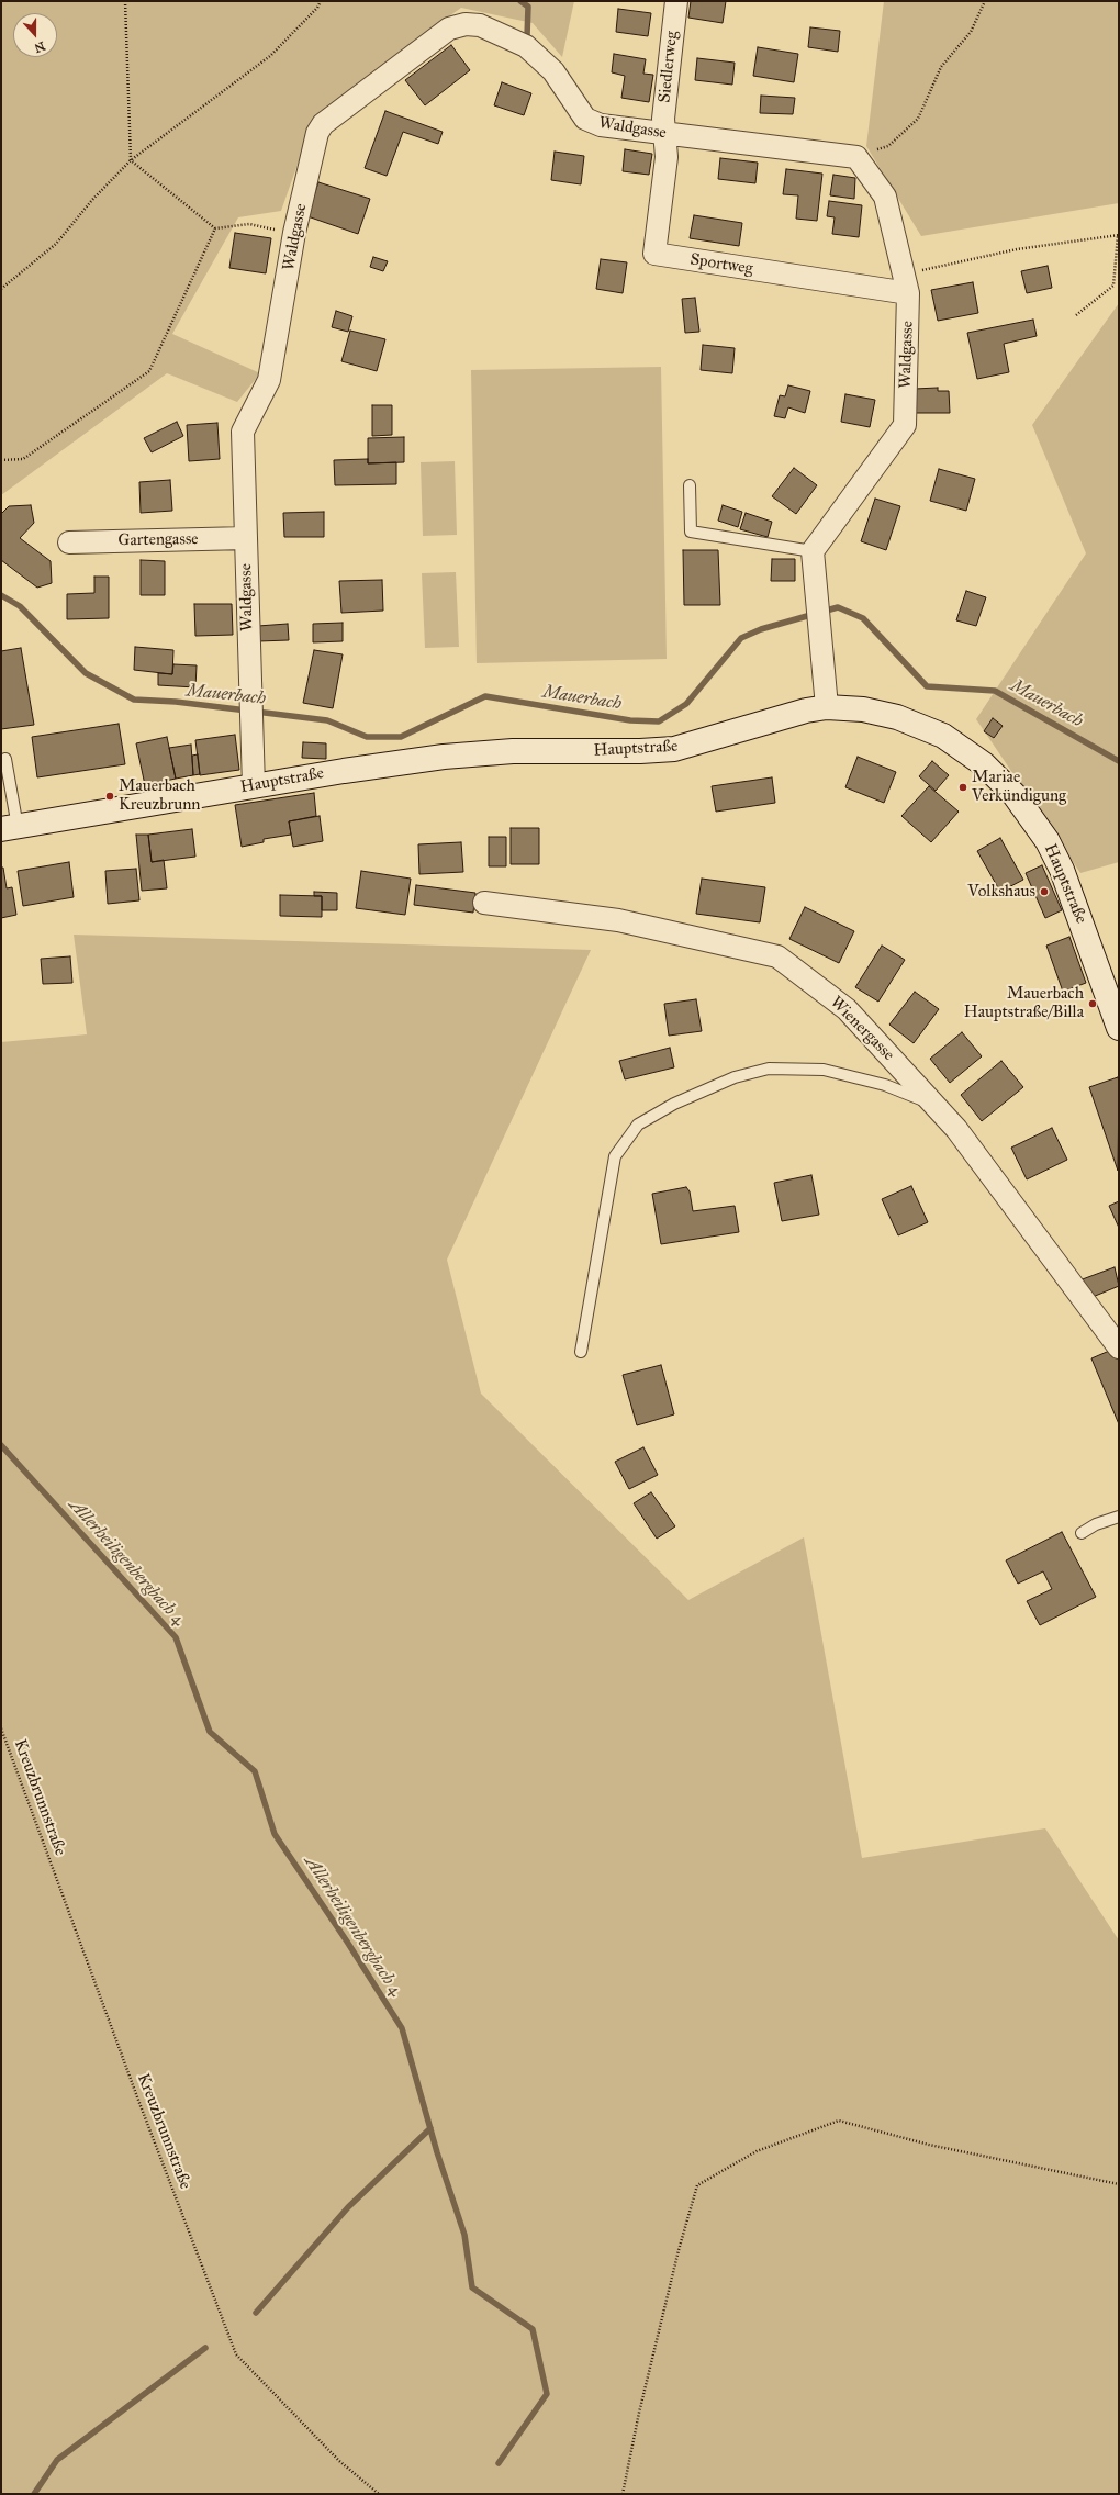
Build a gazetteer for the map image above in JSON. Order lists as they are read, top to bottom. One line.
{"streets":{"main road":["Hauptstraße"],"street":["Siedlerweg","Waldgasse","Sportweg","Gartengasse","Wienergasse"],"path":["Kreuzbrunnstraße"]},"crossings":[["Siedlerweg","Waldgasse"],["Siedlerweg","Sportweg"],["Waldgasse","Sportweg"],["Waldgasse","Gartengasse"],["Waldgasse","Hauptstraße"]],"water":["Mauerbach","Allerheiligenbergbach 4"],"places":["Mariae Verkündigung","Mauerbach Kreuzbrunn","Volkshaus","Mauerbach Hauptstraße/Billa"],"north":"bottom"}
